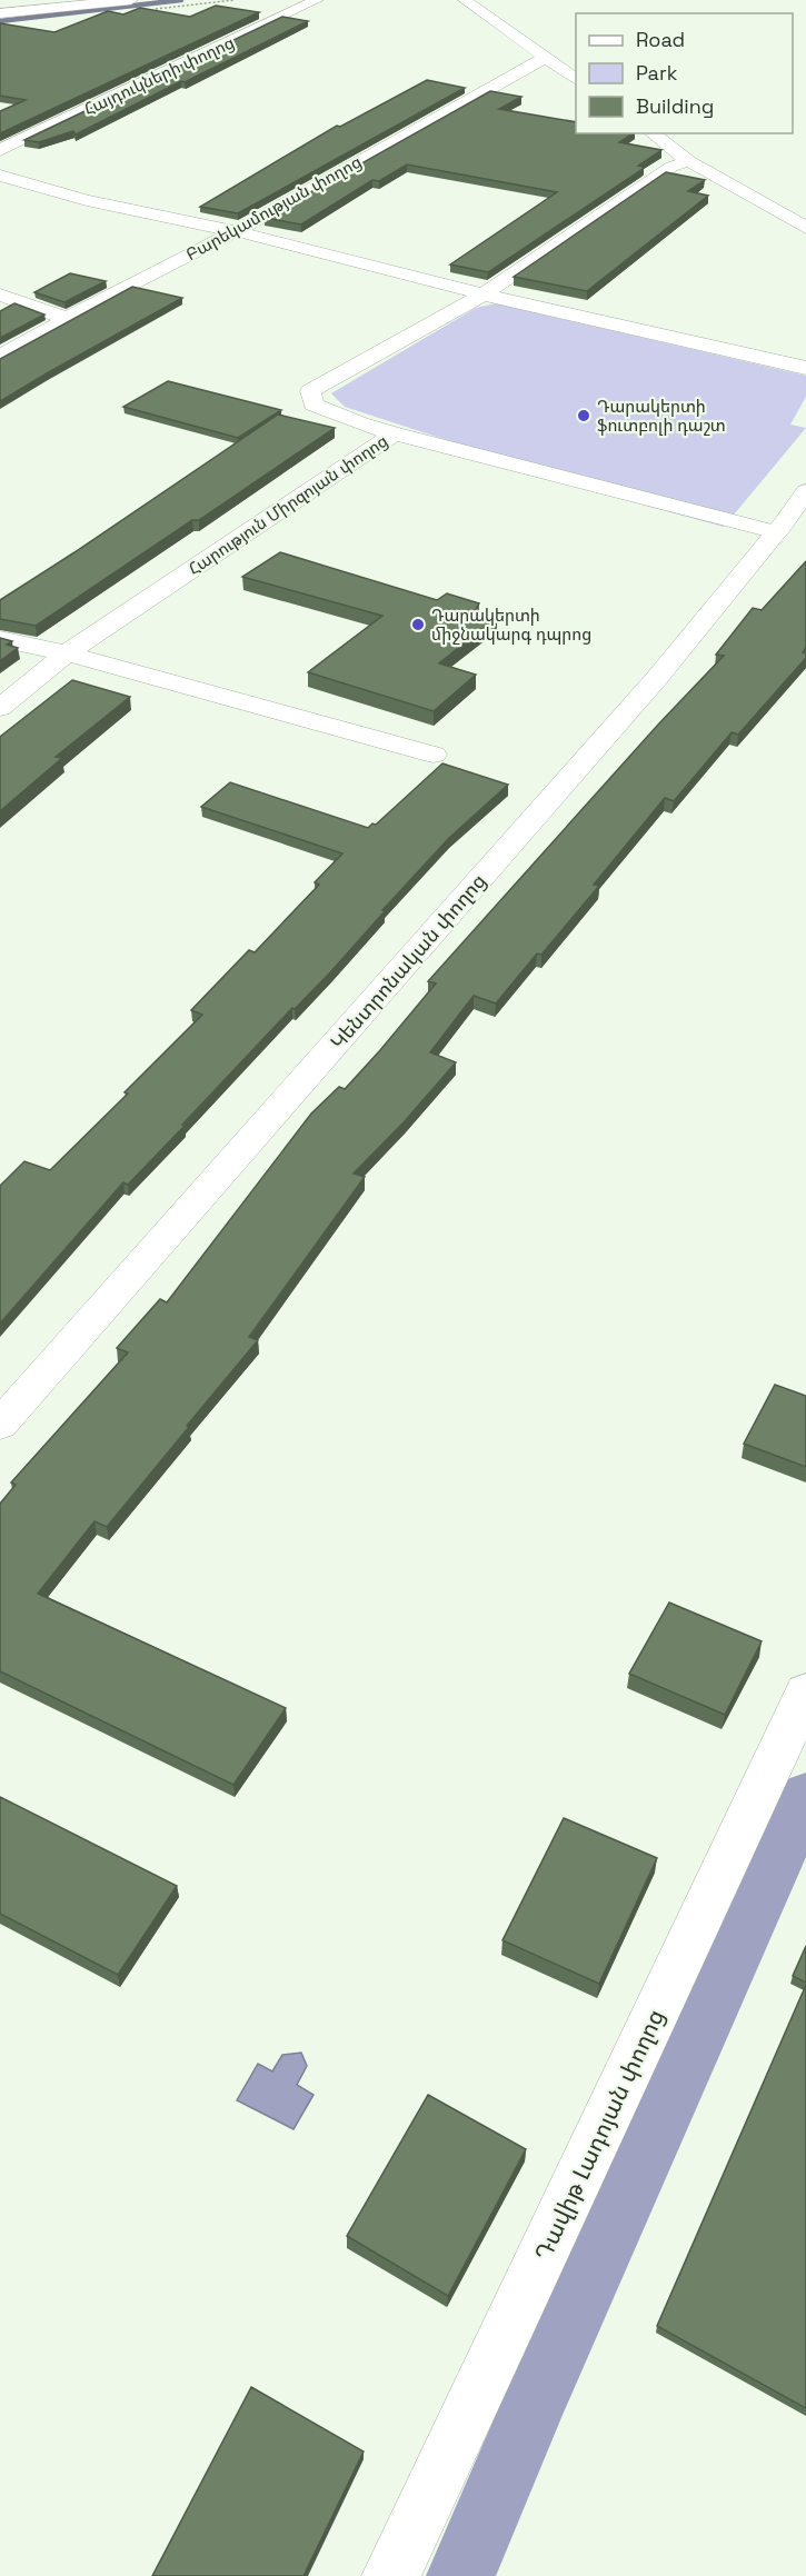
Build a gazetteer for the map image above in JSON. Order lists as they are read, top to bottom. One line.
{"streets":{"street":["Հայդուկների փողոց","Բարեկամության փողոց","Հարություն Միրզոյան փողոց","Կենտրոնական փողոց","Դավիթ Լադոյան փողոց"]},"places":["Դարակերտի ֆուտբոլի դաշտ","Դարակերտի միջնակարգ դպրոց"],"legend":["Road","Park","Building"]}
